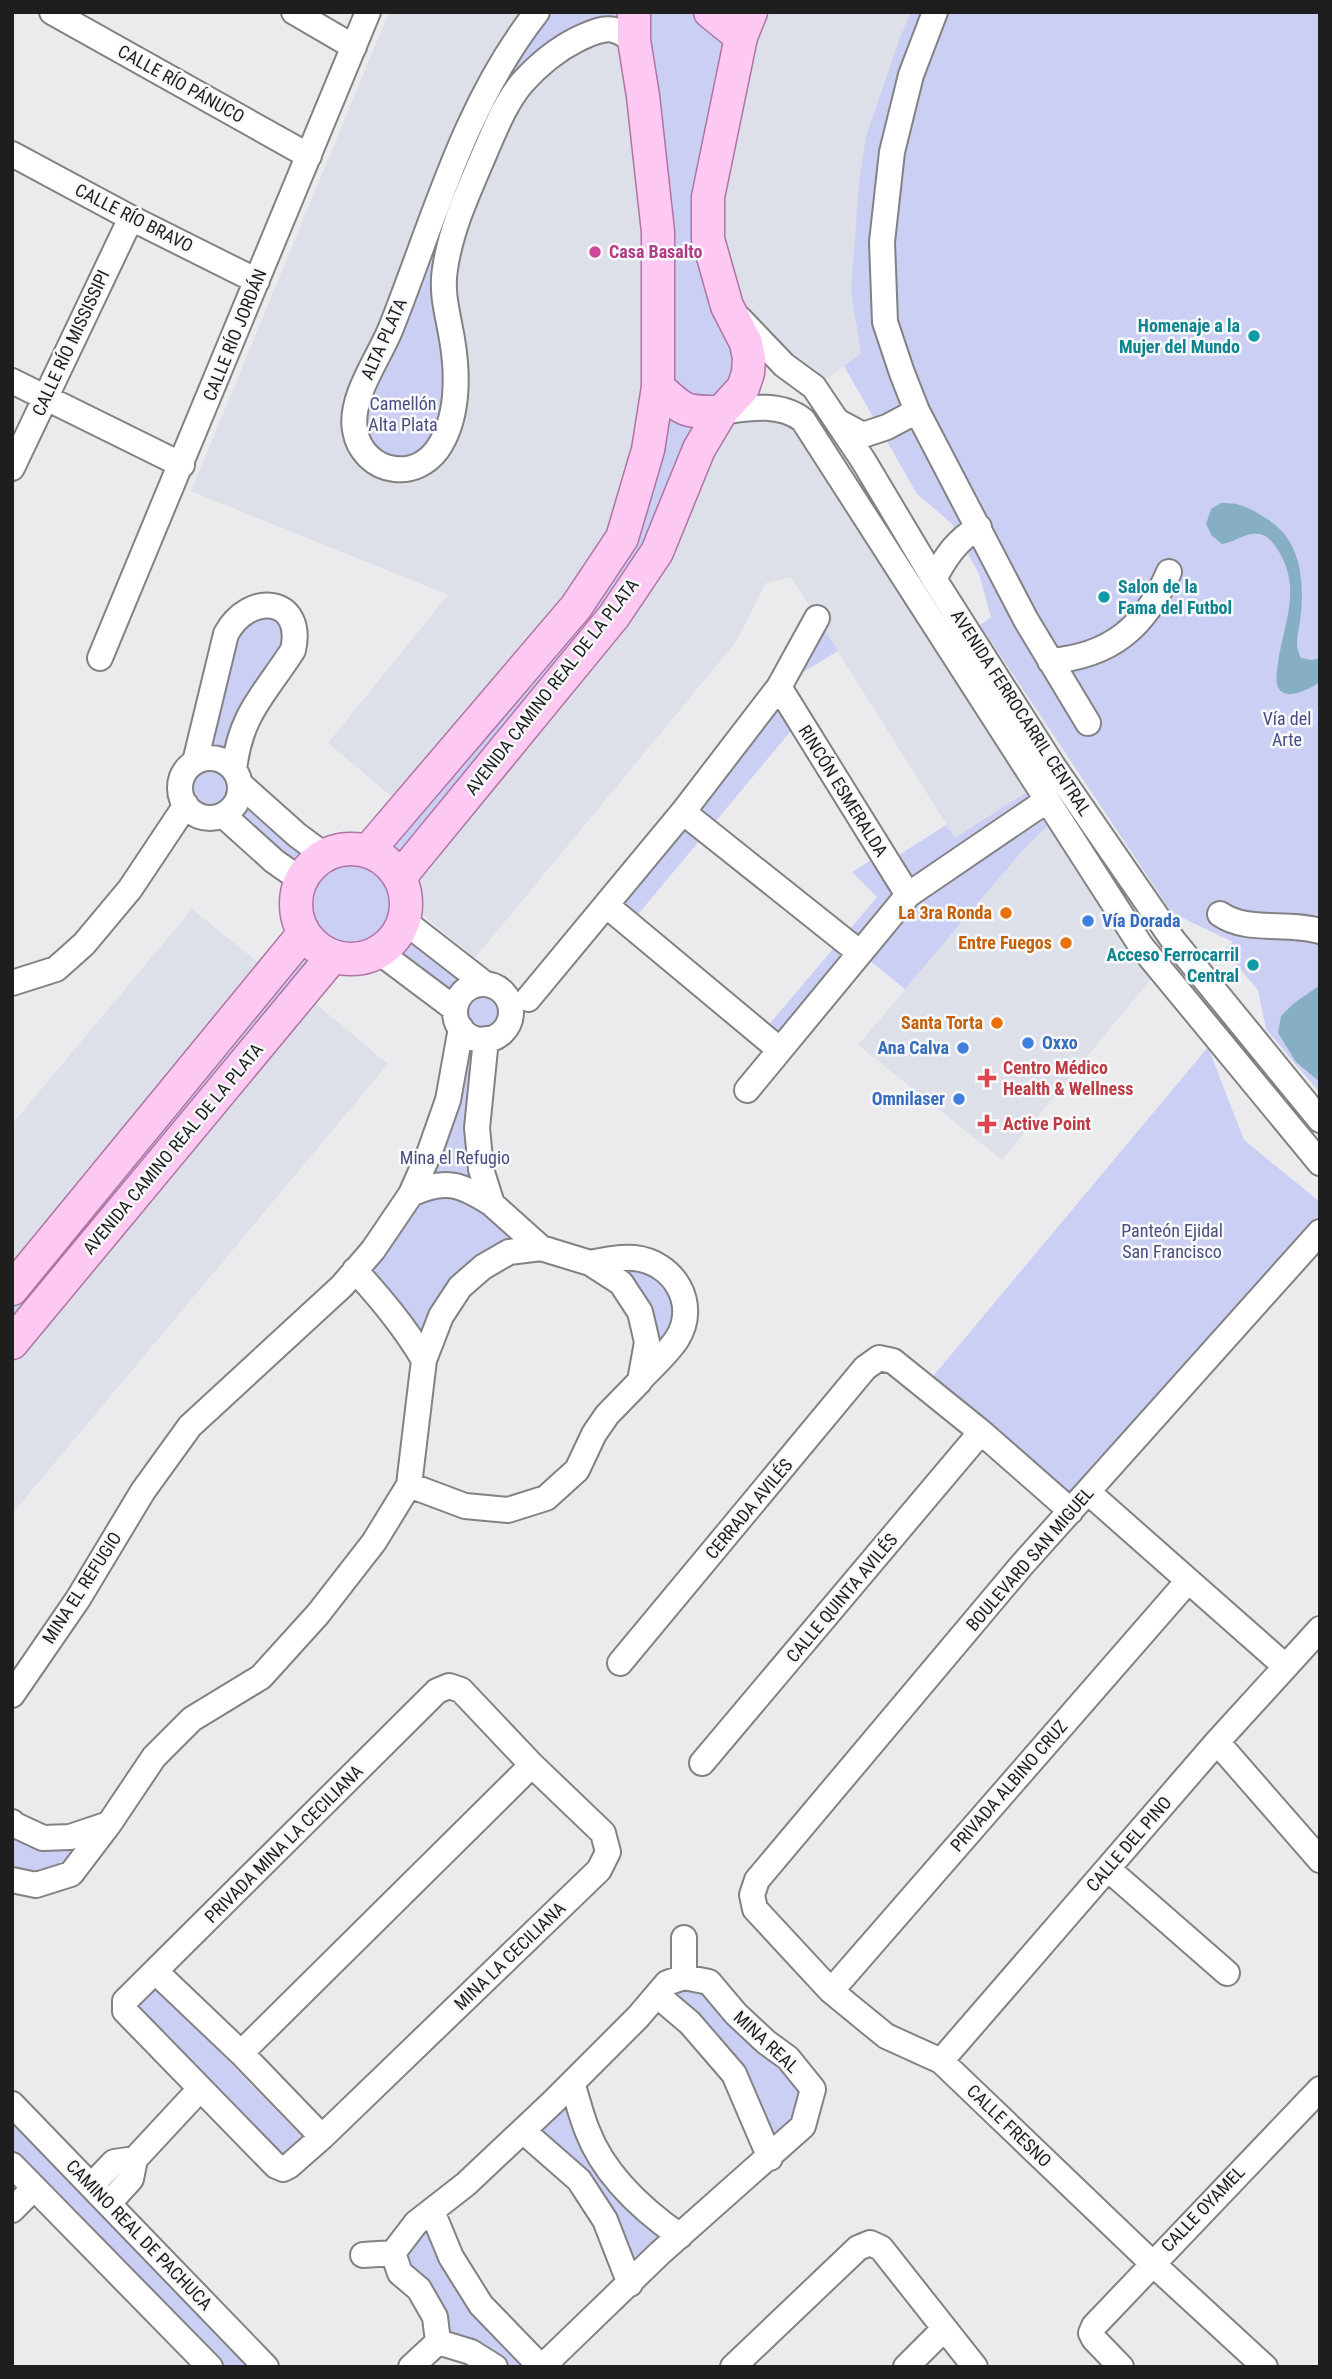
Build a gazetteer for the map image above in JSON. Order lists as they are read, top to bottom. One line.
{"streets":{"main road":["AVENIDA CAMINO REAL DE LA PLATA"],"street":["CALLE RÍO PÁNUCO","CALLE RÍO BRAVO","CALLE RÍO JORDÁN","ALTA PLATA","CALLE RÍO MISSISSIPI","AVENIDA FERROCARRIL CENTRAL","RINCÓN ESMERALDA","CERRADA AVILÉS","BOULEVARD SAN MIGUEL","MINA EL REFUGIO","CALLE QUINTA AVILÉS","PRIVADA ALBINO CRUZ","PRIVADA MINA LA CECILIANA","CALLE DEL PINO","MINA LA CECILIANA","MINA REAL","CALLE FRESNO","CALLE OYAMEL","CAMINO REAL DE PACHUCA"]},"crossings":[["CALLE RÍO PÁNUCO","CALLE RÍO JORDÁN"],["CALLE RÍO BRAVO","CALLE RÍO JORDÁN"],["CALLE RÍO BRAVO","CALLE RÍO MISSISSIPI"],["ALTA PLATA","AVENIDA CAMINO REAL DE LA PLATA"],["AVENIDA CAMINO REAL DE LA PLATA","AVENIDA FERROCARRIL CENTRAL"],["CERRADA AVILÉS","CALLE QUINTA AVILÉS"],["BOULEVARD SAN MIGUEL","CALLE FRESNO"],["PRIVADA ALBINO CRUZ","CALLE FRESNO"],["PRIVADA MINA LA CECILIANA","MINA LA CECILIANA"],["CALLE DEL PINO","CALLE FRESNO"],["CALLE FRESNO","CALLE OYAMEL"]],"parks":["Camellón Alta Plata","Vía del Arte","Mina el Refugio","Panteón Ejidal San Francisco"],"places":{"other":["Casa Basalto","Homenaje a la Mujer del Mundo","Salon de la Fama del Futbol","La 3ra Ronda","Vía Dorada","Entre Fuegos","Acceso Ferrocarril Central","Santa Torta","Oxxo","Ana Calva","Omnilaser"],"health":["Centro Médico Health & Wellness","Active Point"]}}
